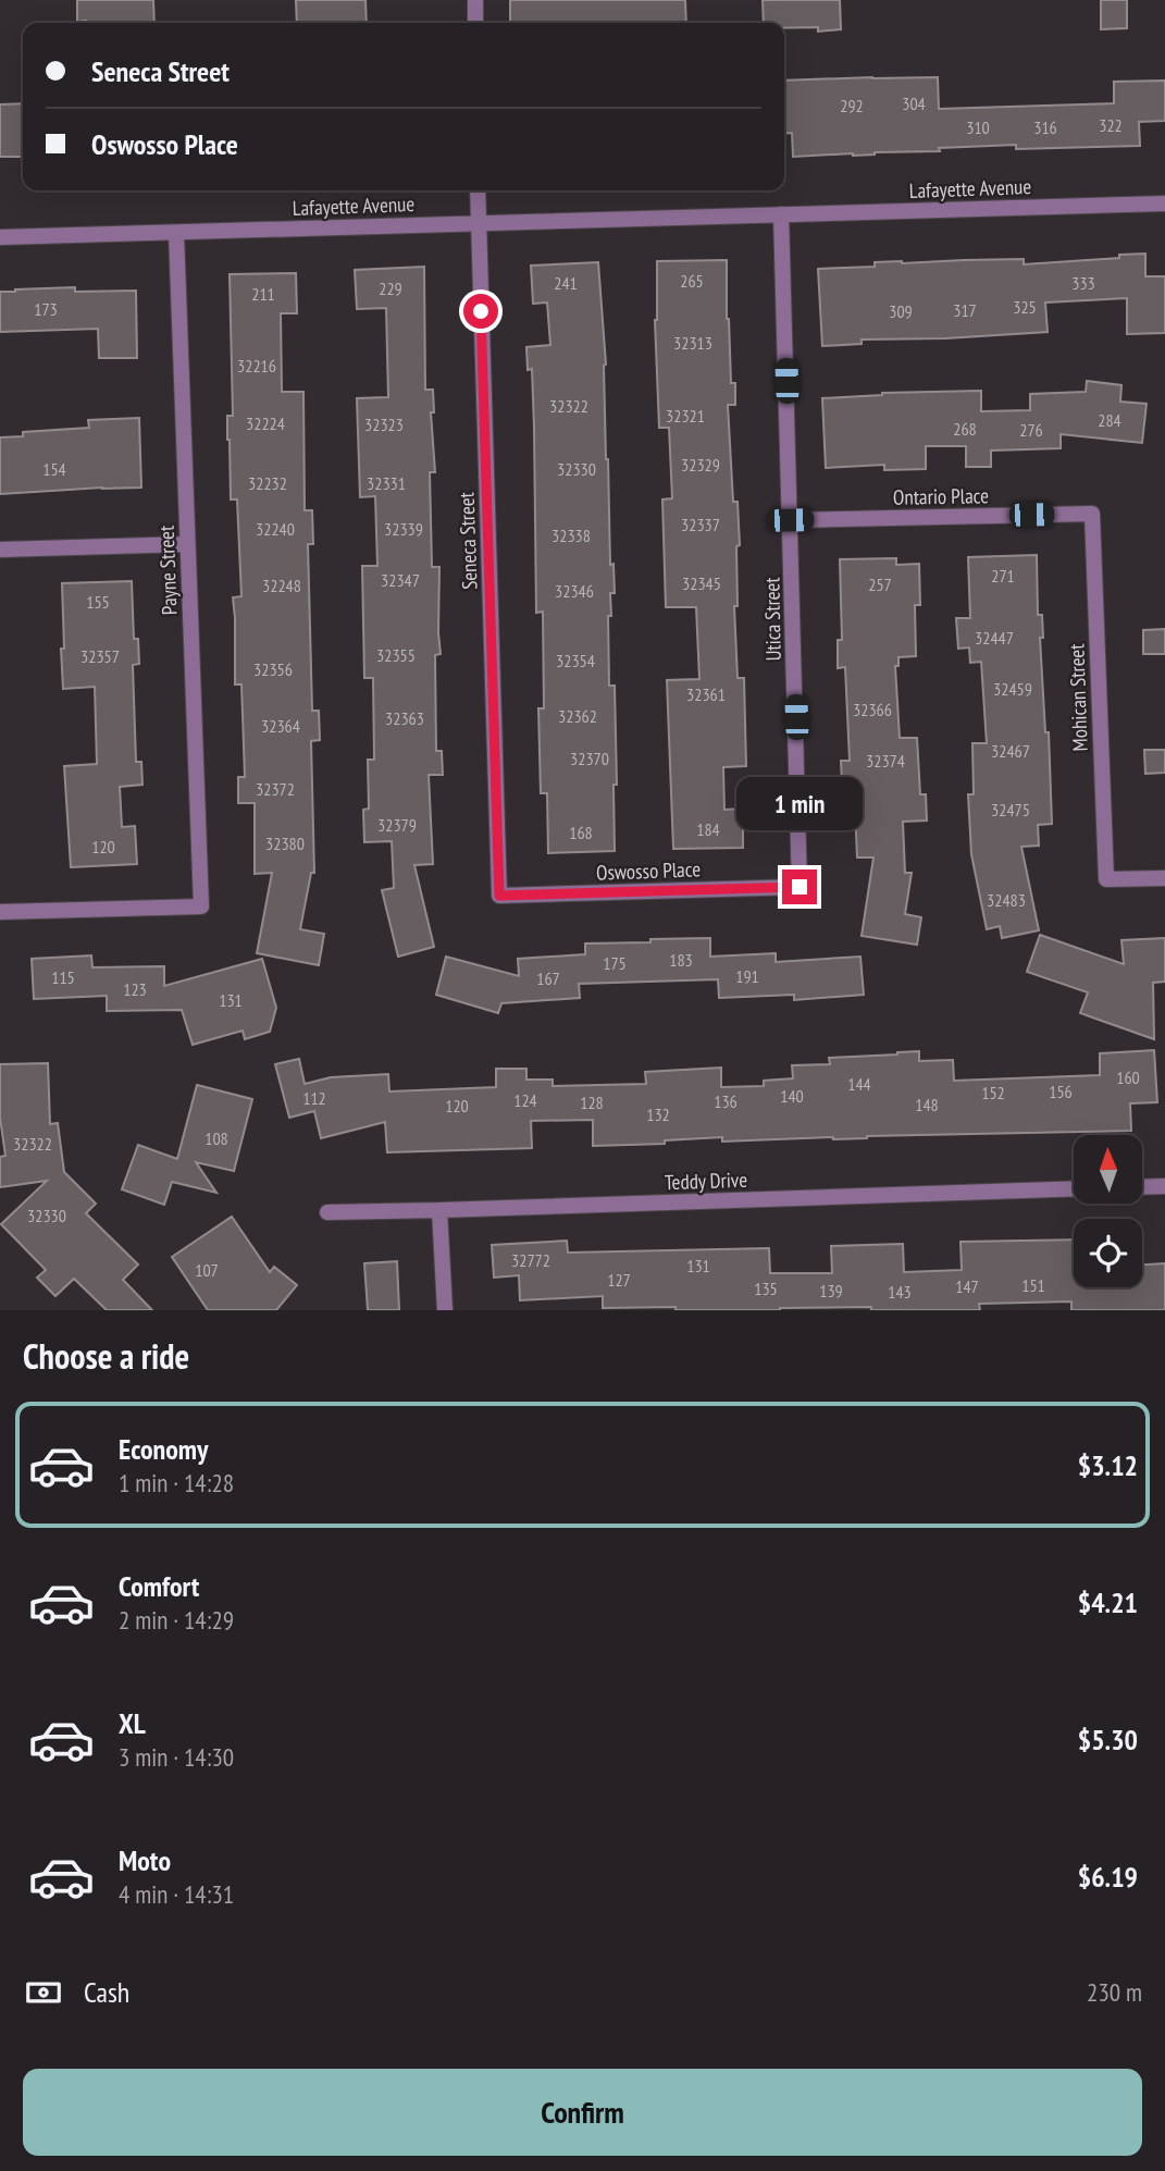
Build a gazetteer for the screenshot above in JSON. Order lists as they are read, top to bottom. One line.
{"streets":{"street":["Lafayette Avenue","Ontario Place","Seneca Street","Payne Street","Utica Street","Mohican Street","Oswosso Place","Teddy Drive"]},"crossings":[["Lafayette Avenue","Seneca Street"],["Lafayette Avenue","Payne Street"],["Lafayette Avenue","Utica Street"],["Ontario Place","Utica Street"],["Ontario Place","Mohican Street"],["Seneca Street","Oswosso Place"],["Utica Street","Oswosso Place"]],"house_numbers":["304","292","322","310","316","265","241","333","229","211","325","173","317","309","32313","32216","32322","32321","284","32224","32323","268","276","32329","154","32330","32232","32331","32337","32240","32339","32338","271","32347","32345","257","32248","32346","155","32447","32355","32357","32354","32356","32459","32361","32366","32362","32363","32364","32467","32370","32374","32372","32475","32379","184","168","32380","120","32483","183","175","191","115","167","123","131","160","144","156","152","140","112","124","136","128","148","120","132","108","32322","32330","32772","131","107","127","151","147","135","139","143"],"north":"top","page":{"banner":["Seneca Street","Oswosso Place"],"bubble":"1 min","heading":"Choose a ride","list":[{"name":"Economy","note":"1 min · 14:28","value":"$3.12"},{"name":"Comfort","note":"2 min · 14:29","value":"$4.21"},{"name":"XL","note":"3 min · 14:30","value":"$5.30"},{"name":"Moto","note":"4 min · 14:31","value":"$6.19"}],"pay":["Cash","230 m"],"buttons":"Confirm"}}
